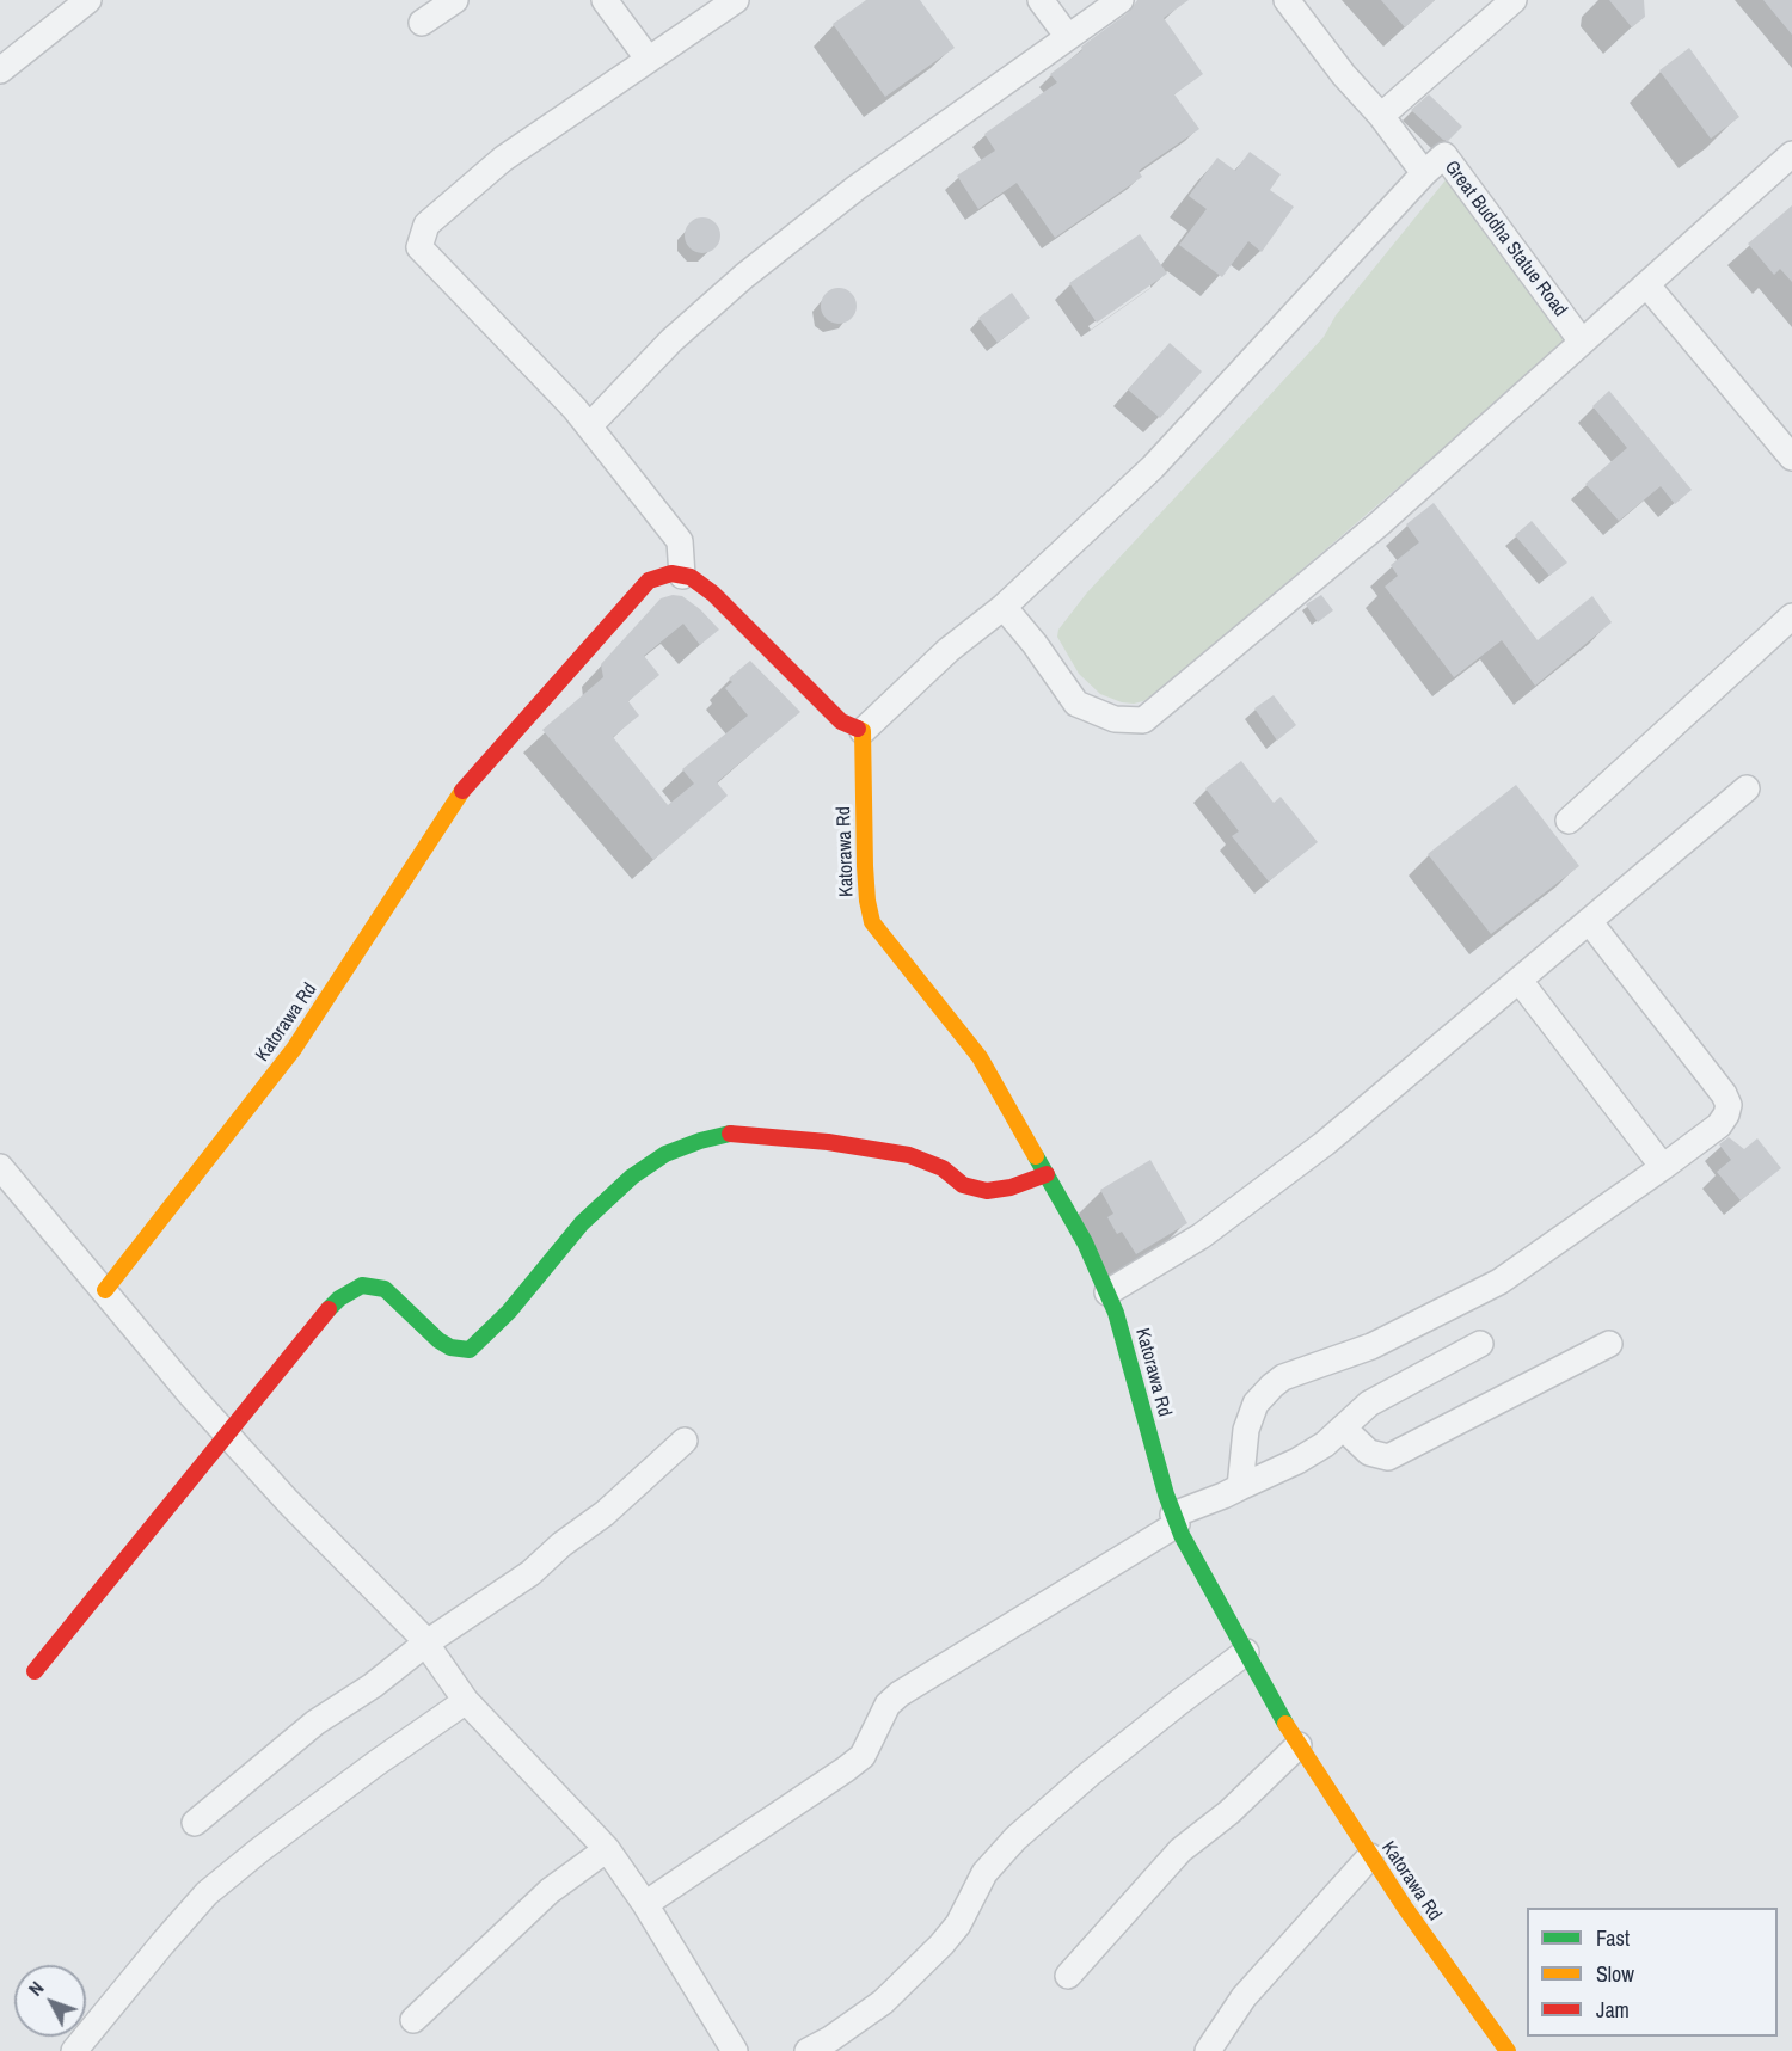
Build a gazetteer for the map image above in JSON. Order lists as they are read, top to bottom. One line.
{"streets":{"street":["Great Buddha Statue Road","Katorawa Rd"]},"legend":["Fast","Slow","Jam"],"north":"top left"}
